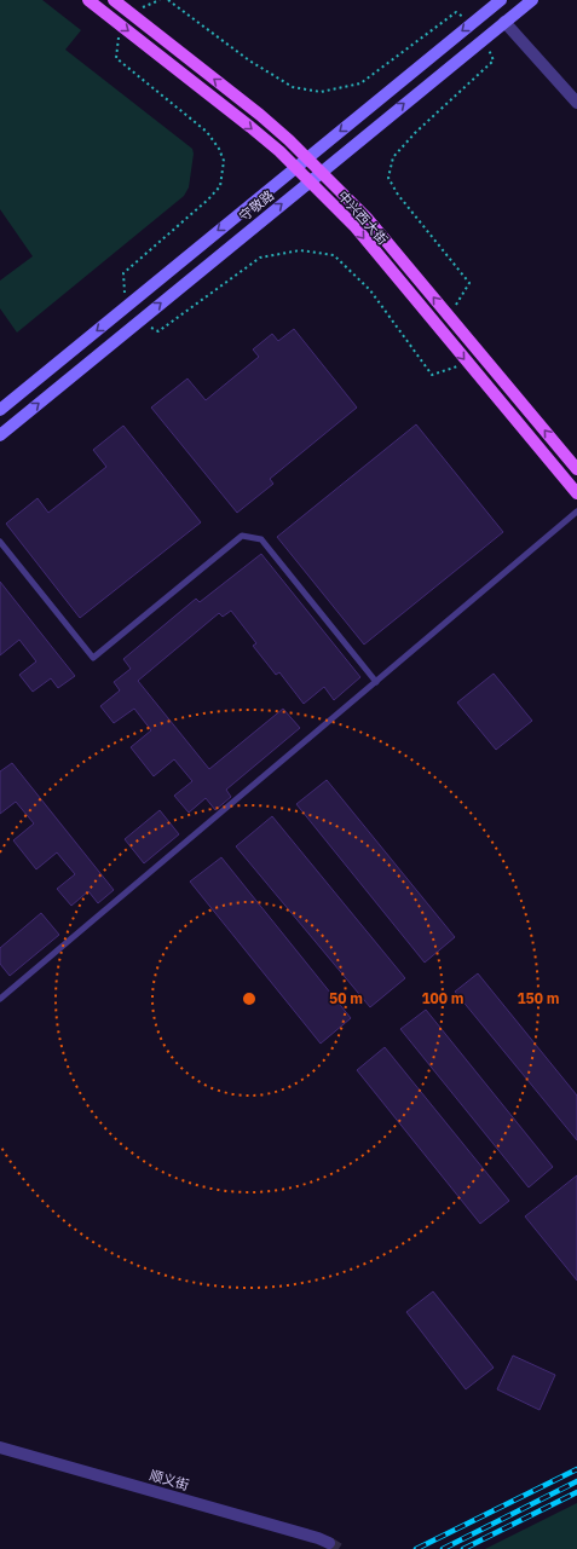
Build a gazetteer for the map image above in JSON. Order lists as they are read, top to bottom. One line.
{"streets":{"main road":["守敬路","中兴西大街"],"street":["顺义街"]},"crossings":[["守敬路","中兴西大街"]],"rings":["50 m","100 m","150 m"]}
